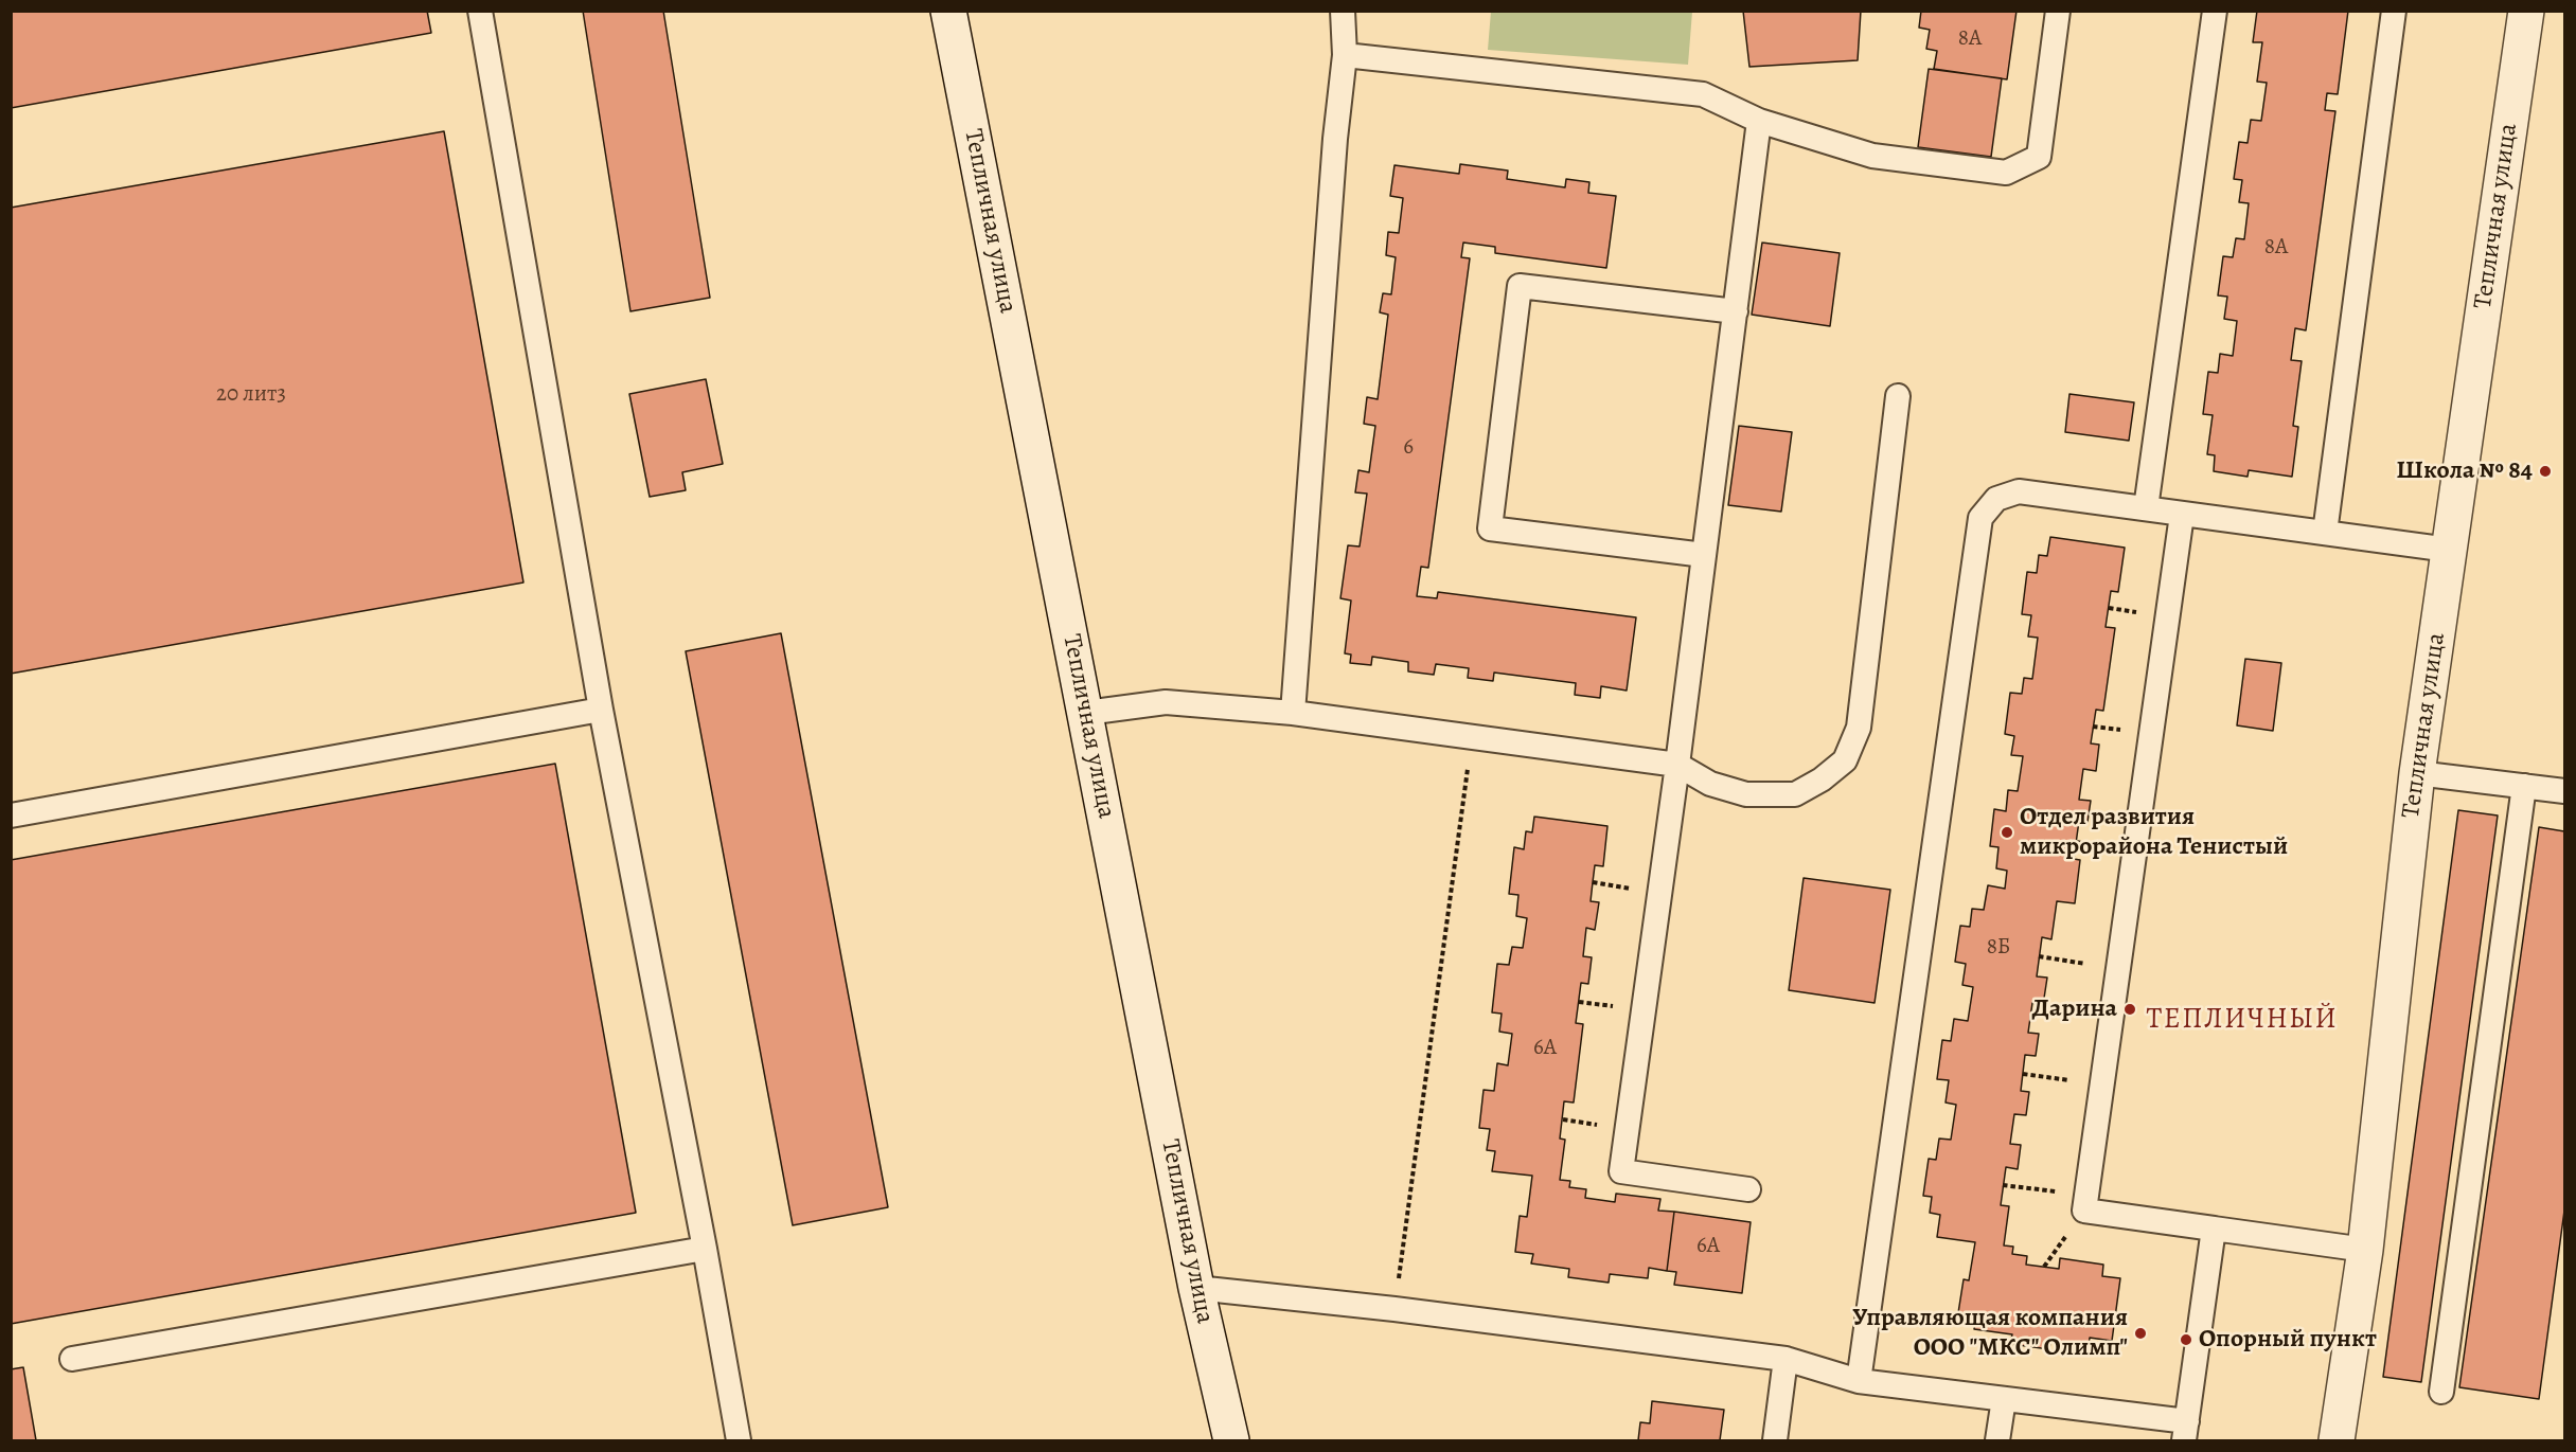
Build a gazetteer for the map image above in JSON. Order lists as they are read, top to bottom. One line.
{"streets":{"street":["Тепличная улица"]},"districts":["ТЕПЛИЧНЫЙ"],"places":["Школа № 84","Отдел развития микрорайона Тенистый","Дарина","Управляющая компания ООО \"МКС\" Олимп\"","Опорный пункт"],"house_numbers":["8А","8А","20 лит3","6","8Б","6А","6А"]}
